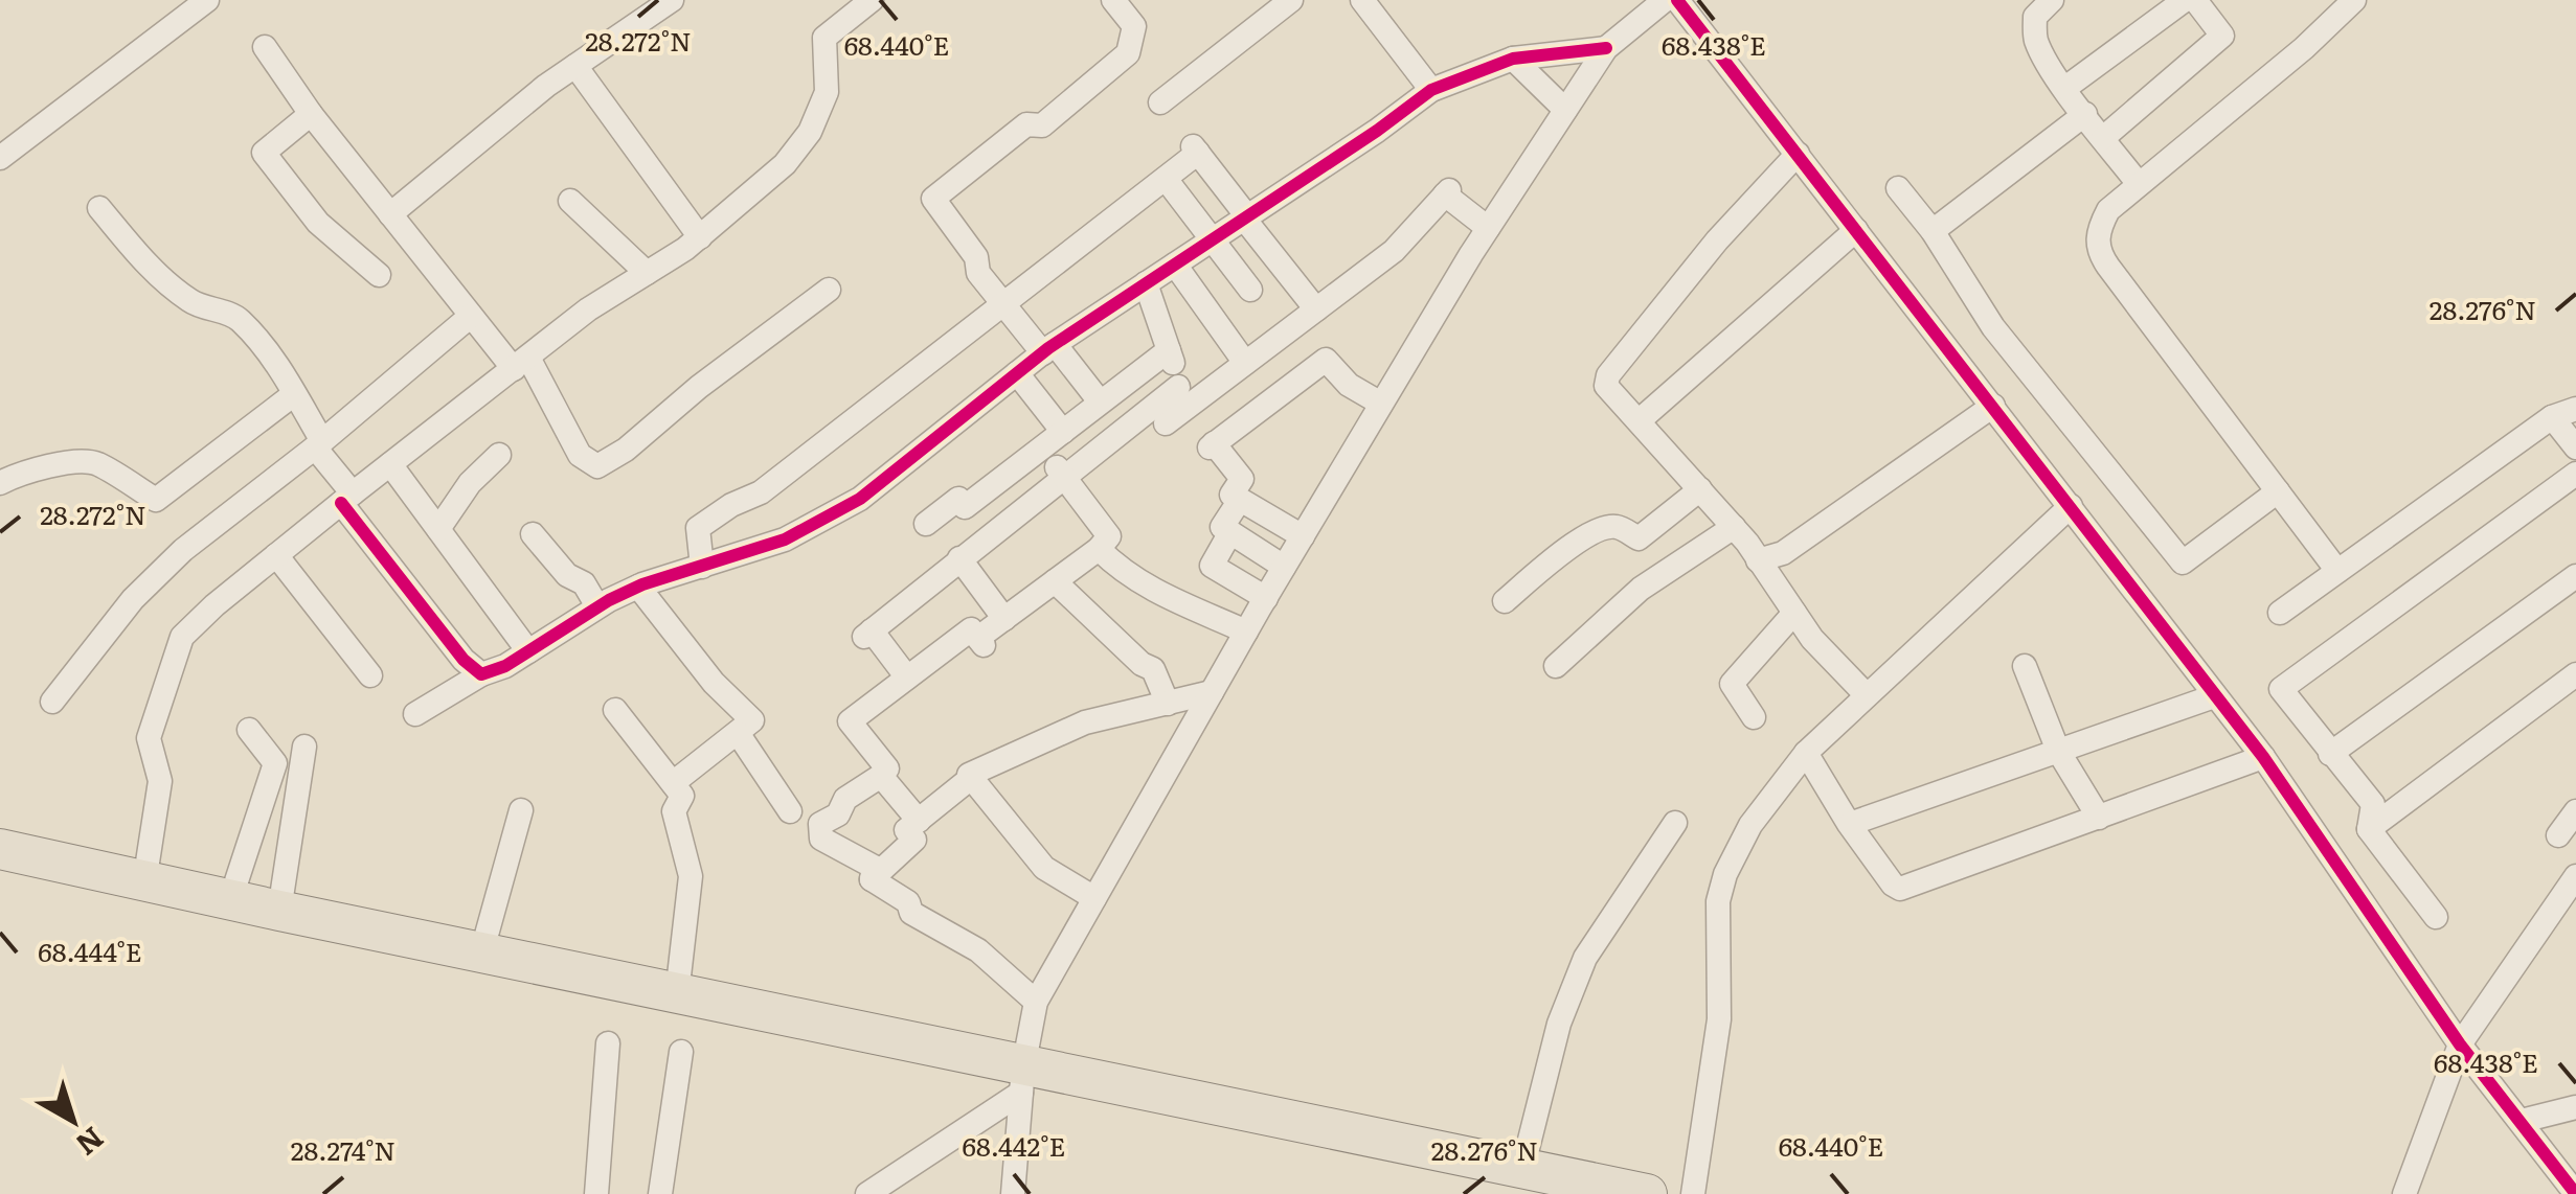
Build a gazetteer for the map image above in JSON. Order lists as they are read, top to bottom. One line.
{"north":"bottom right","coordinates":["28.272°N","68.440°E","68.438°E","28.276°N","68.444°E","68.442°E","28.274°N"]}
